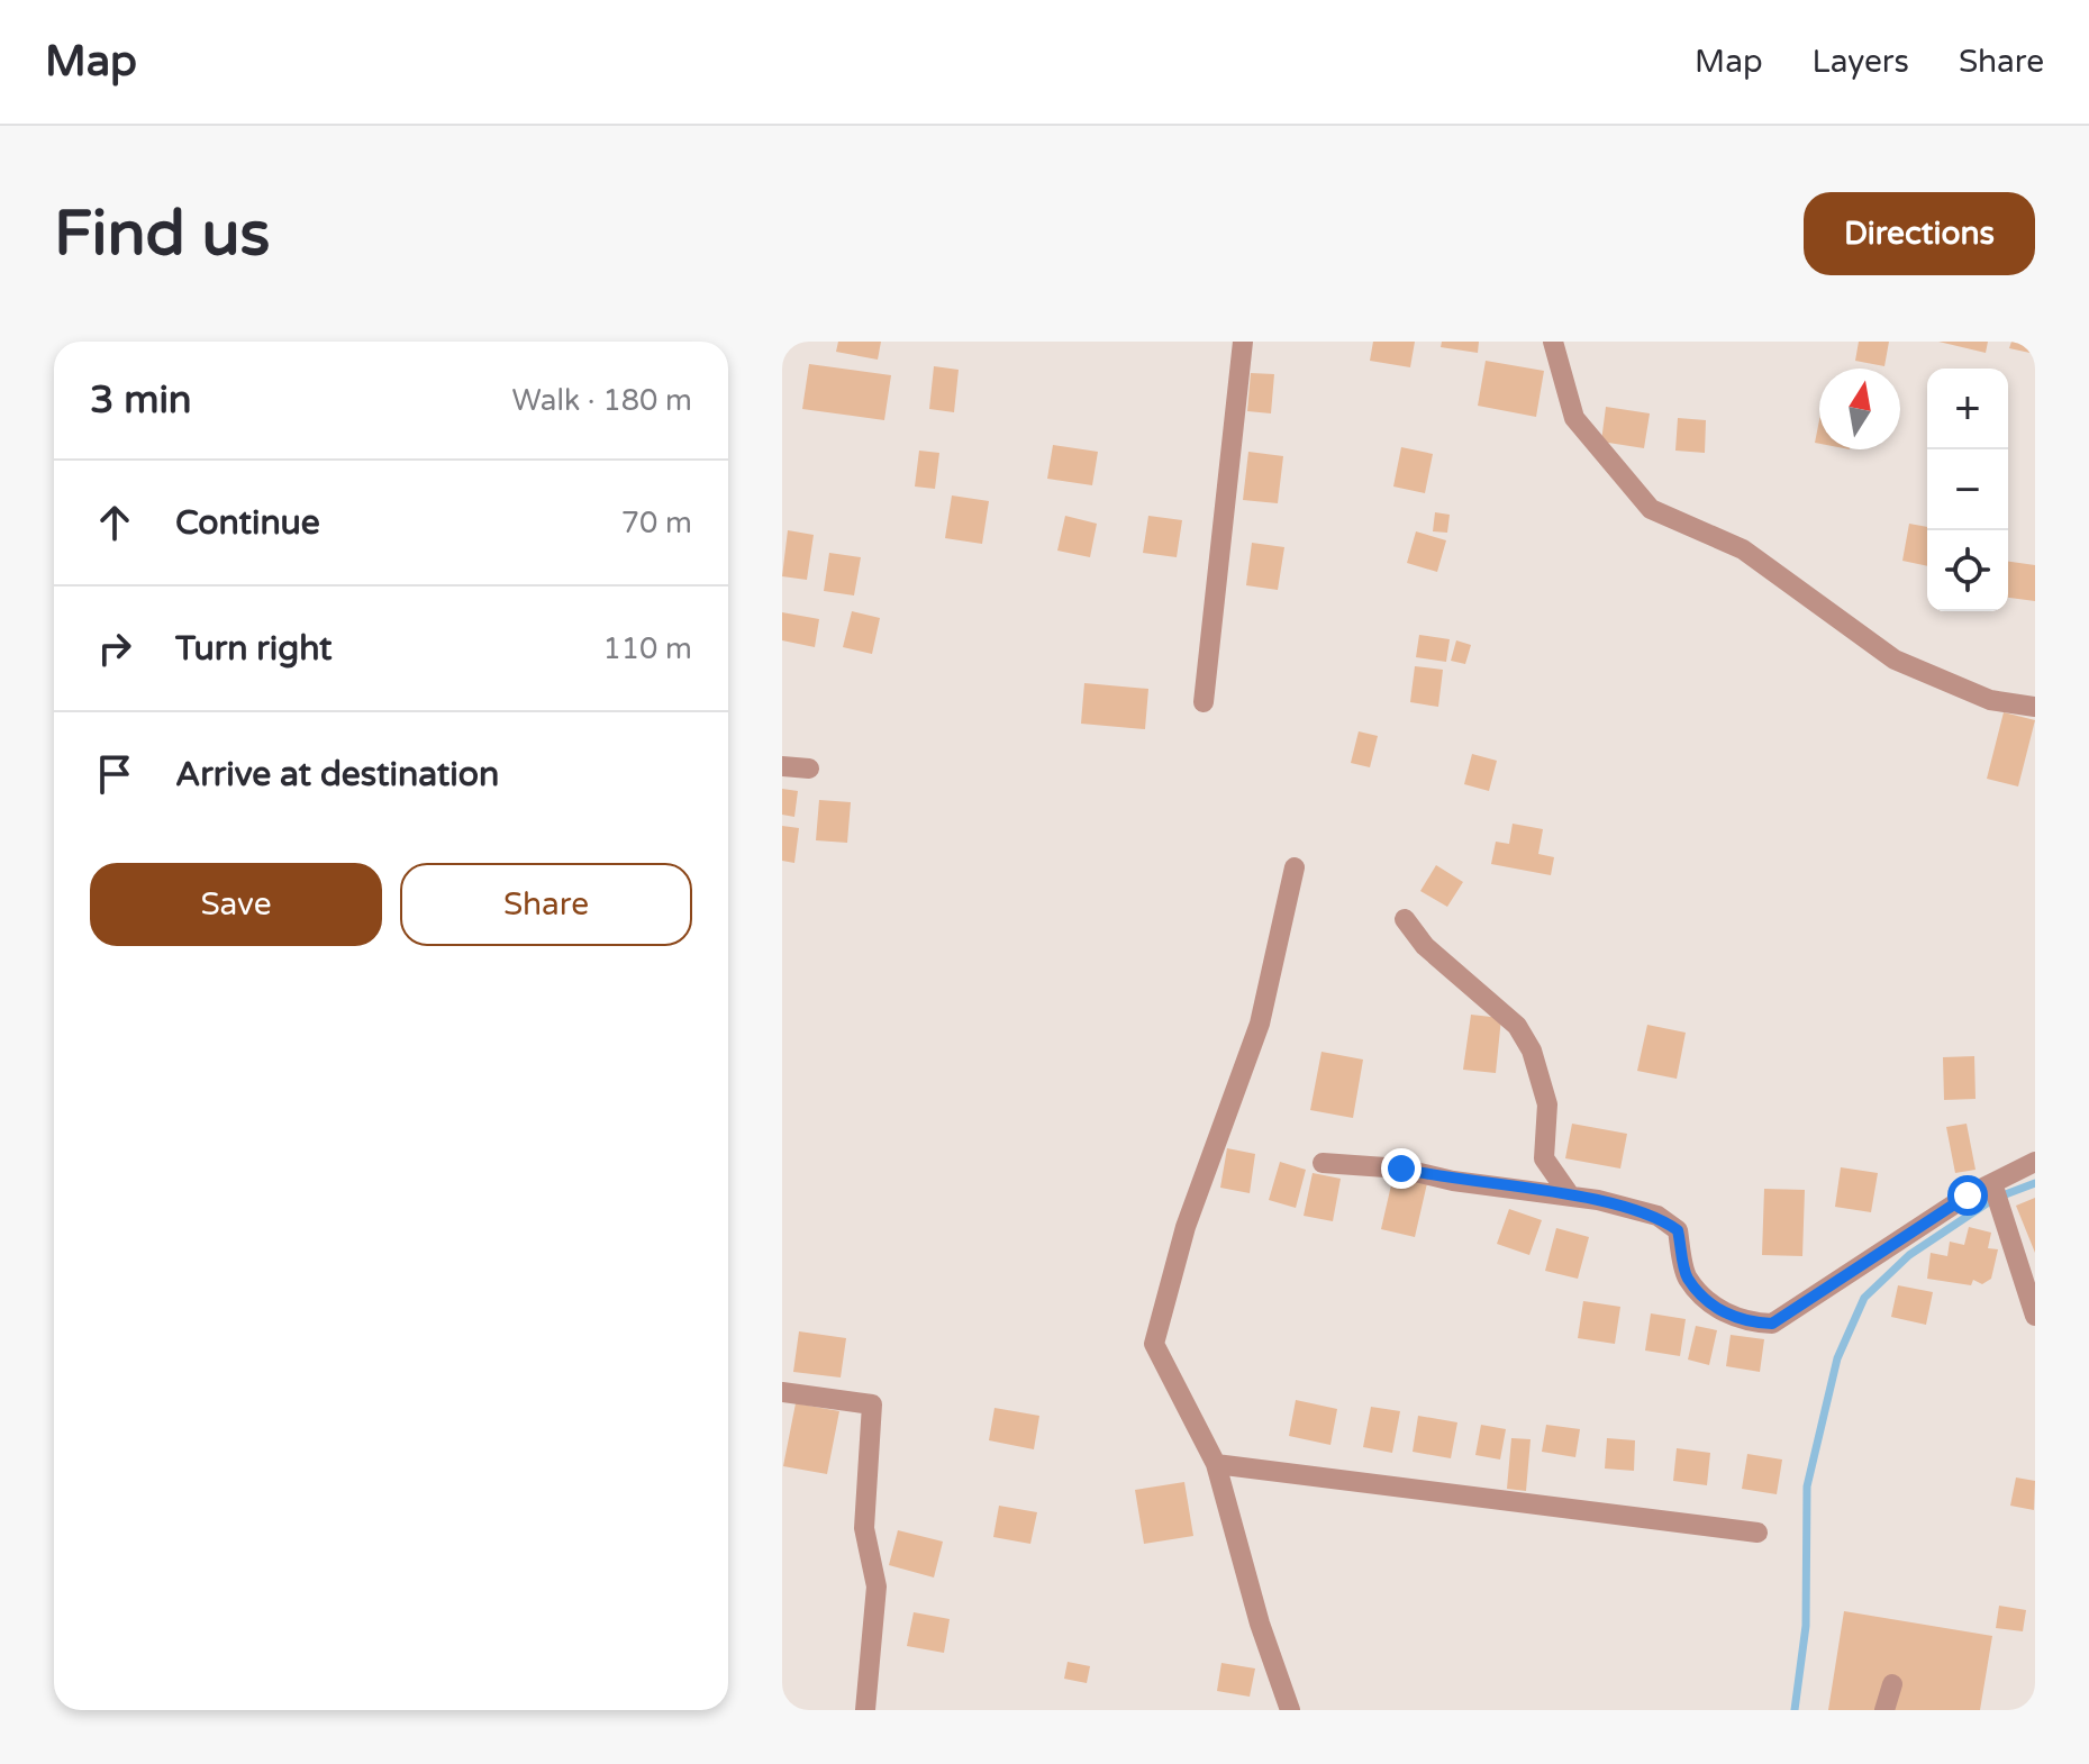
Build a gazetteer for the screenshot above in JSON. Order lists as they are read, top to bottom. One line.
{"north":"top","page":{"header":"Map","nav":["Map","Layers","Share"],"buttons":["Directions",["Save","Share"]],"title":"Find us","heading":["3 min","Walk · 180 m"],"map_buttons":["+","−"],"list":[["Continue","70 m"],["Turn right","110 m"],"Arrive at destination"]}}
